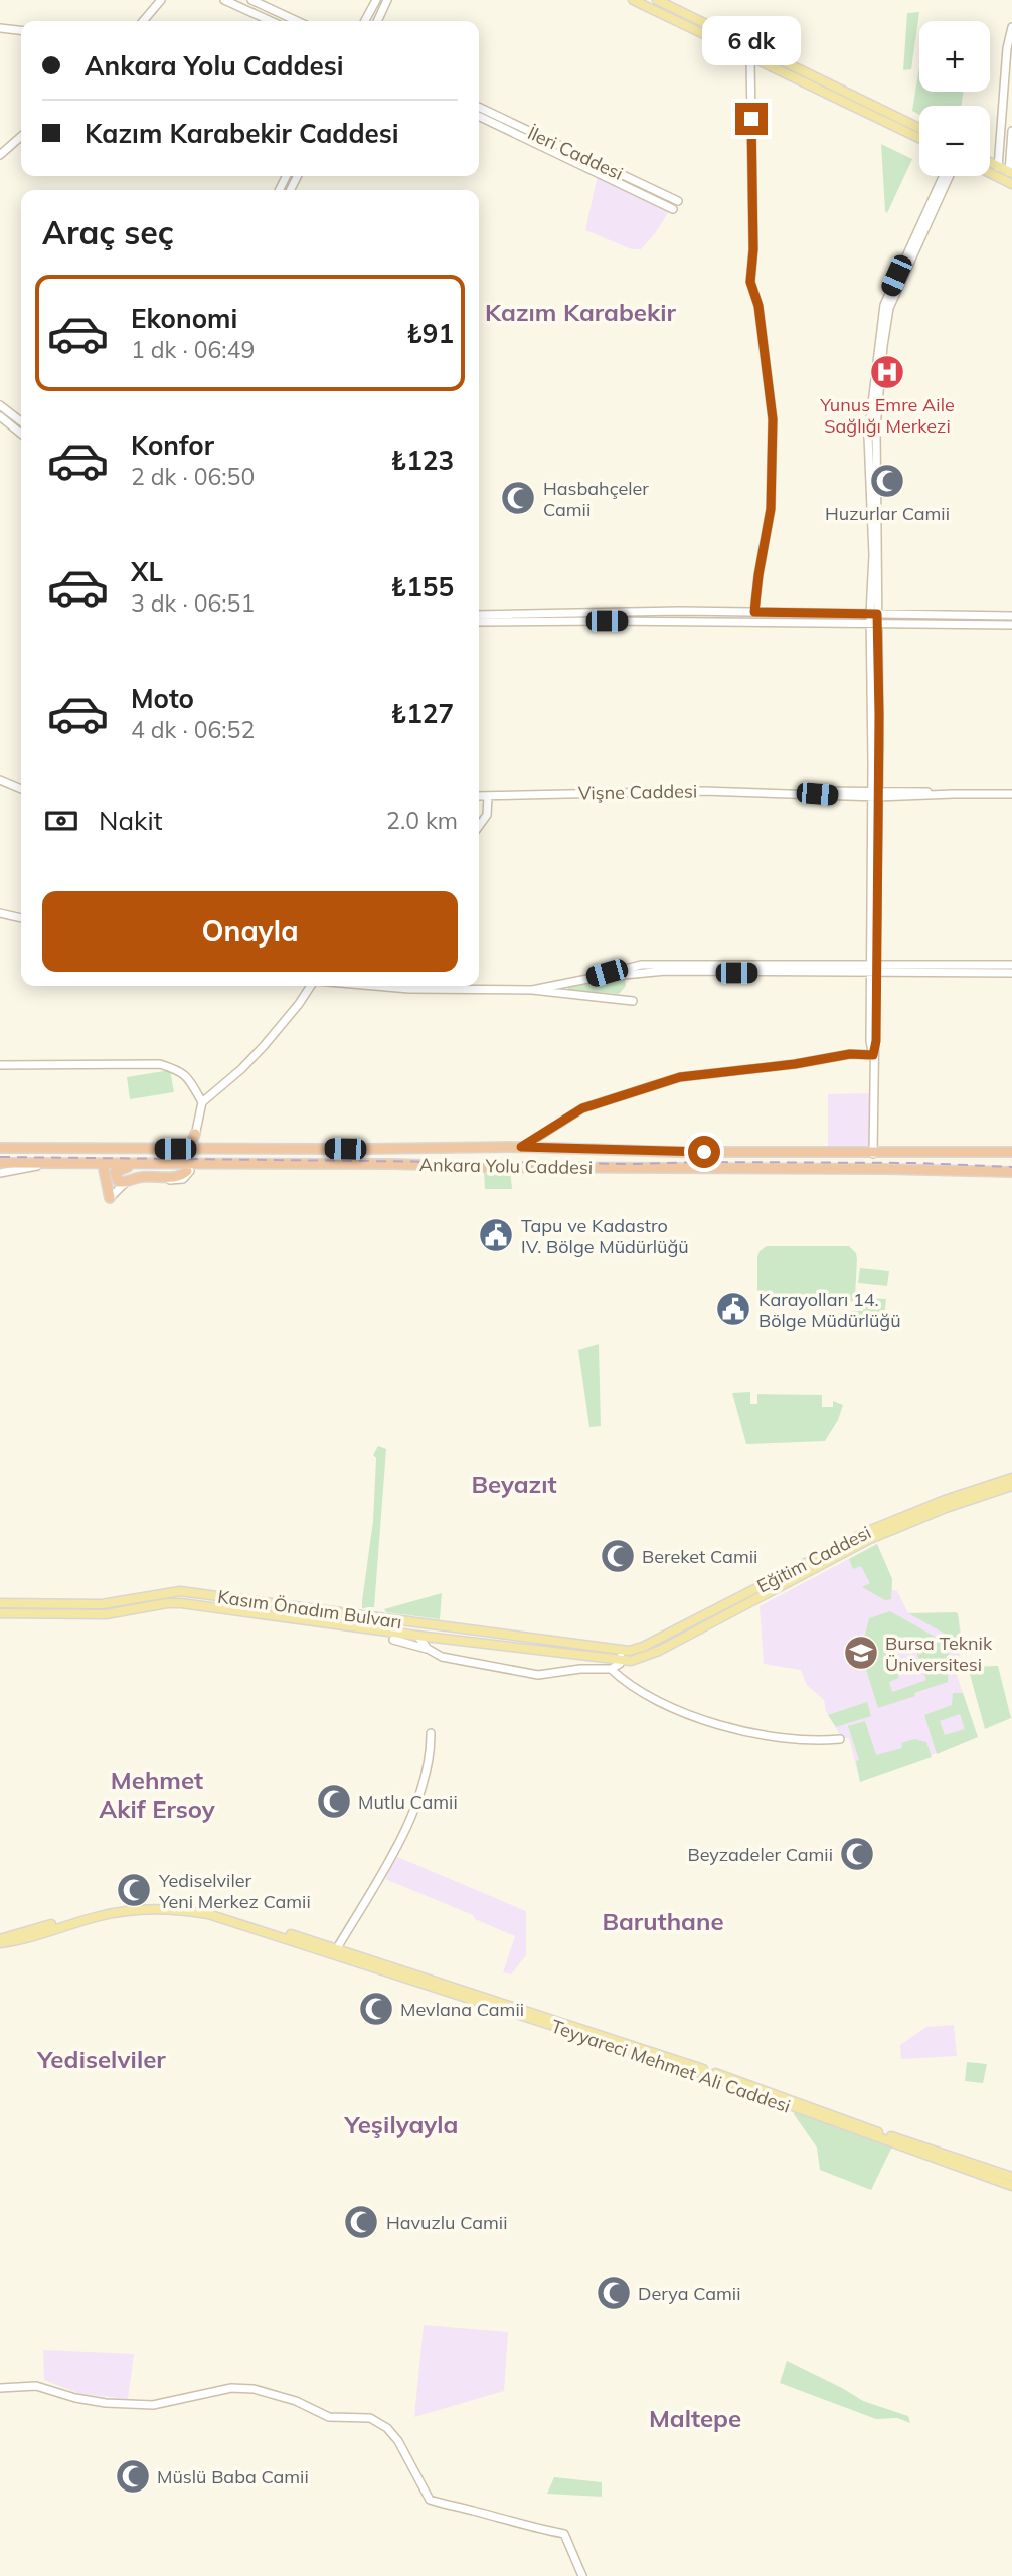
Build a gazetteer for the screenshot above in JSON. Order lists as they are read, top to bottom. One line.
{"streets":{"highway":["Ankara Yolu Caddesi"],"main road":["İleri Caddesi","Vişne Caddesi","Eğitim Caddesi","Kasım Önadım Bulvarı","Teyyareci Mehmet Ali Caddesi"]},"crossings":[["Eğitim Caddesi","Kasım Önadım Bulvarı"]],"districts":["Kazım Karabekir","Beyazıt","Mehmet Akif Ersoy","Baruthane","Yediselviler","Yeşilyayla","Maltepe"],"places":{"hospital":["Yunus Emre Aile Sağlığı Merkezi"],"mosque":["Huzurlar Camii","Hasbahçeler Camii","Bereket Camii","Mutlu Camii","Beyzadeler Camii","Yediselviler Yeni Merkez Camii","Mevlana Camii","Havuzlu Camii","Derya Camii","Müslü Baba Camii"],"public building":["Tapu ve Kadastro IV. Bölge Müdürlüğü","Karayolları 14. Bölge Müdürlüğü"],"school or university":["Bursa Teknik Üniversitesi"]},"page":{"bubble":"6 dk","map_buttons":["+","−"],"banner":["Ankara Yolu Caddesi","Kazım Karabekir Caddesi"],"heading":"Araç seç","list":[{"name":"Ekonomi","note":"1 dk · 06:49","value":"₺91"},{"name":"Konfor","note":"2 dk · 06:50","value":"₺123"},{"name":"XL","note":"3 dk · 06:51","value":"₺155"},{"name":"Moto","note":"4 dk · 06:52","value":"₺127"}],"pay":["Nakit","2.0 km"],"buttons":"Onayla"}}
